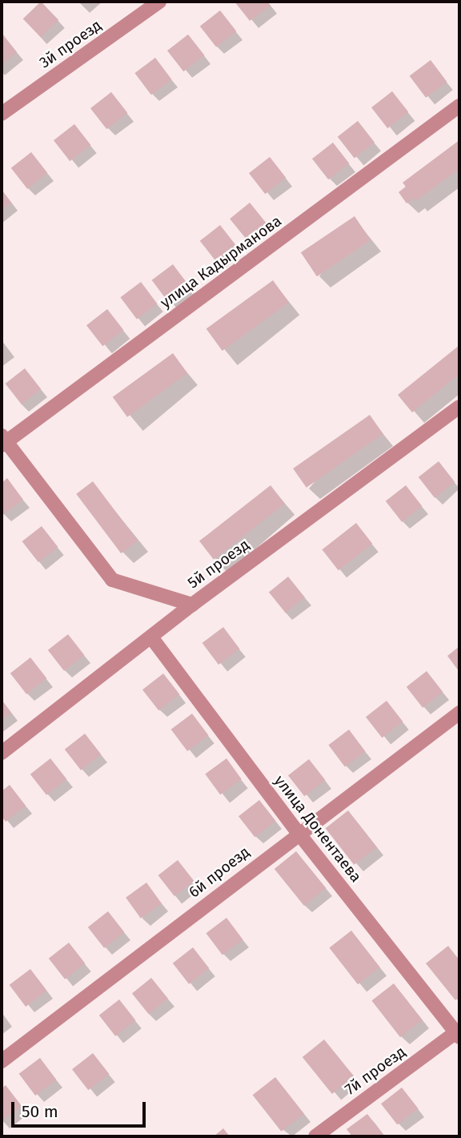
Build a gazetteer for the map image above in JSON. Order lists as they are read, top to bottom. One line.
{"streets":{"street":["3й проезд","улица Кадырманова","5й проезд","улица Донентаева","6й проезд","7й проезд"]},"crossings":[["5й проезд","улица Донентаева"],["улица Донентаева","6й проезд"],["улица Донентаева","7й проезд"]],"scale_bar":"50 m"}
